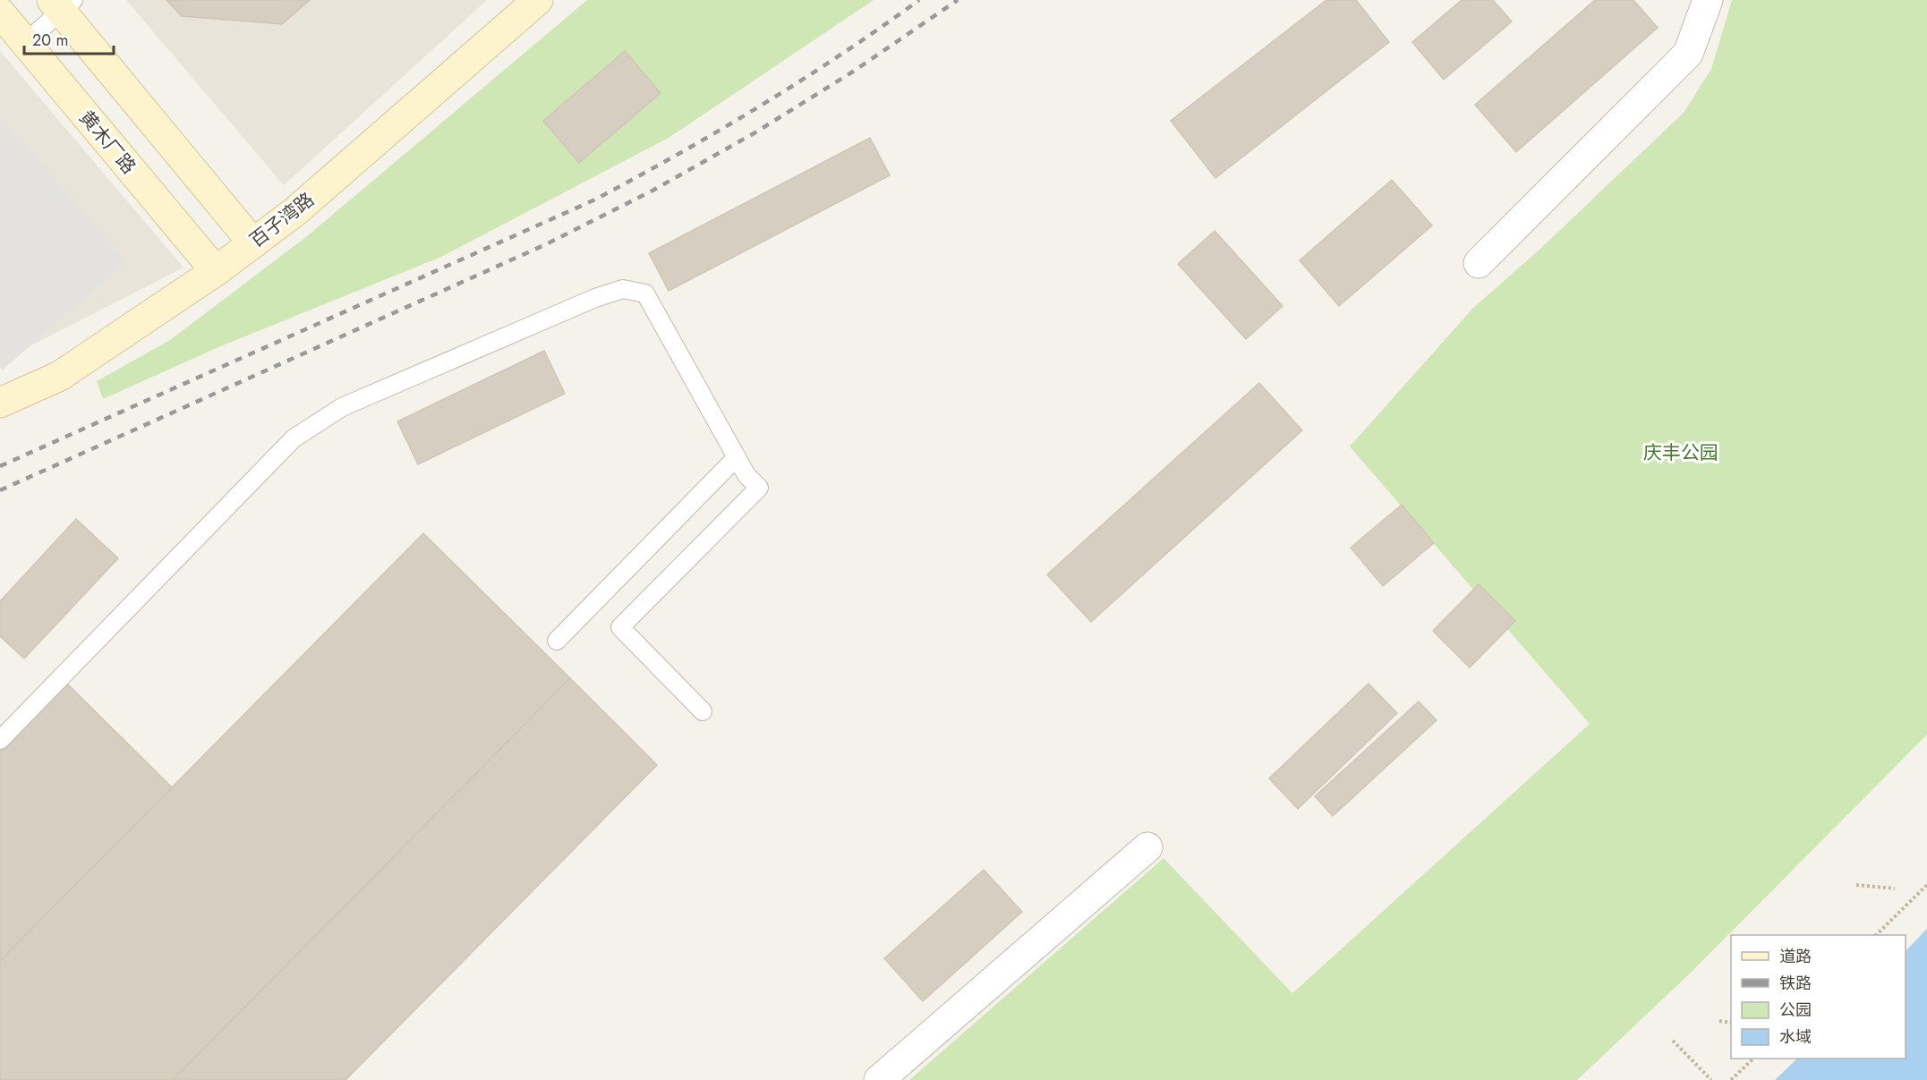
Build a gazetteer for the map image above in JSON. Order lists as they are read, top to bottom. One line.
{"streets":{"street":["黄木厂路","百子湾路"]},"crossings":[["黄木厂路","百子湾路"]],"parks":["庆丰公园"],"legend":["道路","铁路","公园","水域"],"scale_bar":"20 m"}
